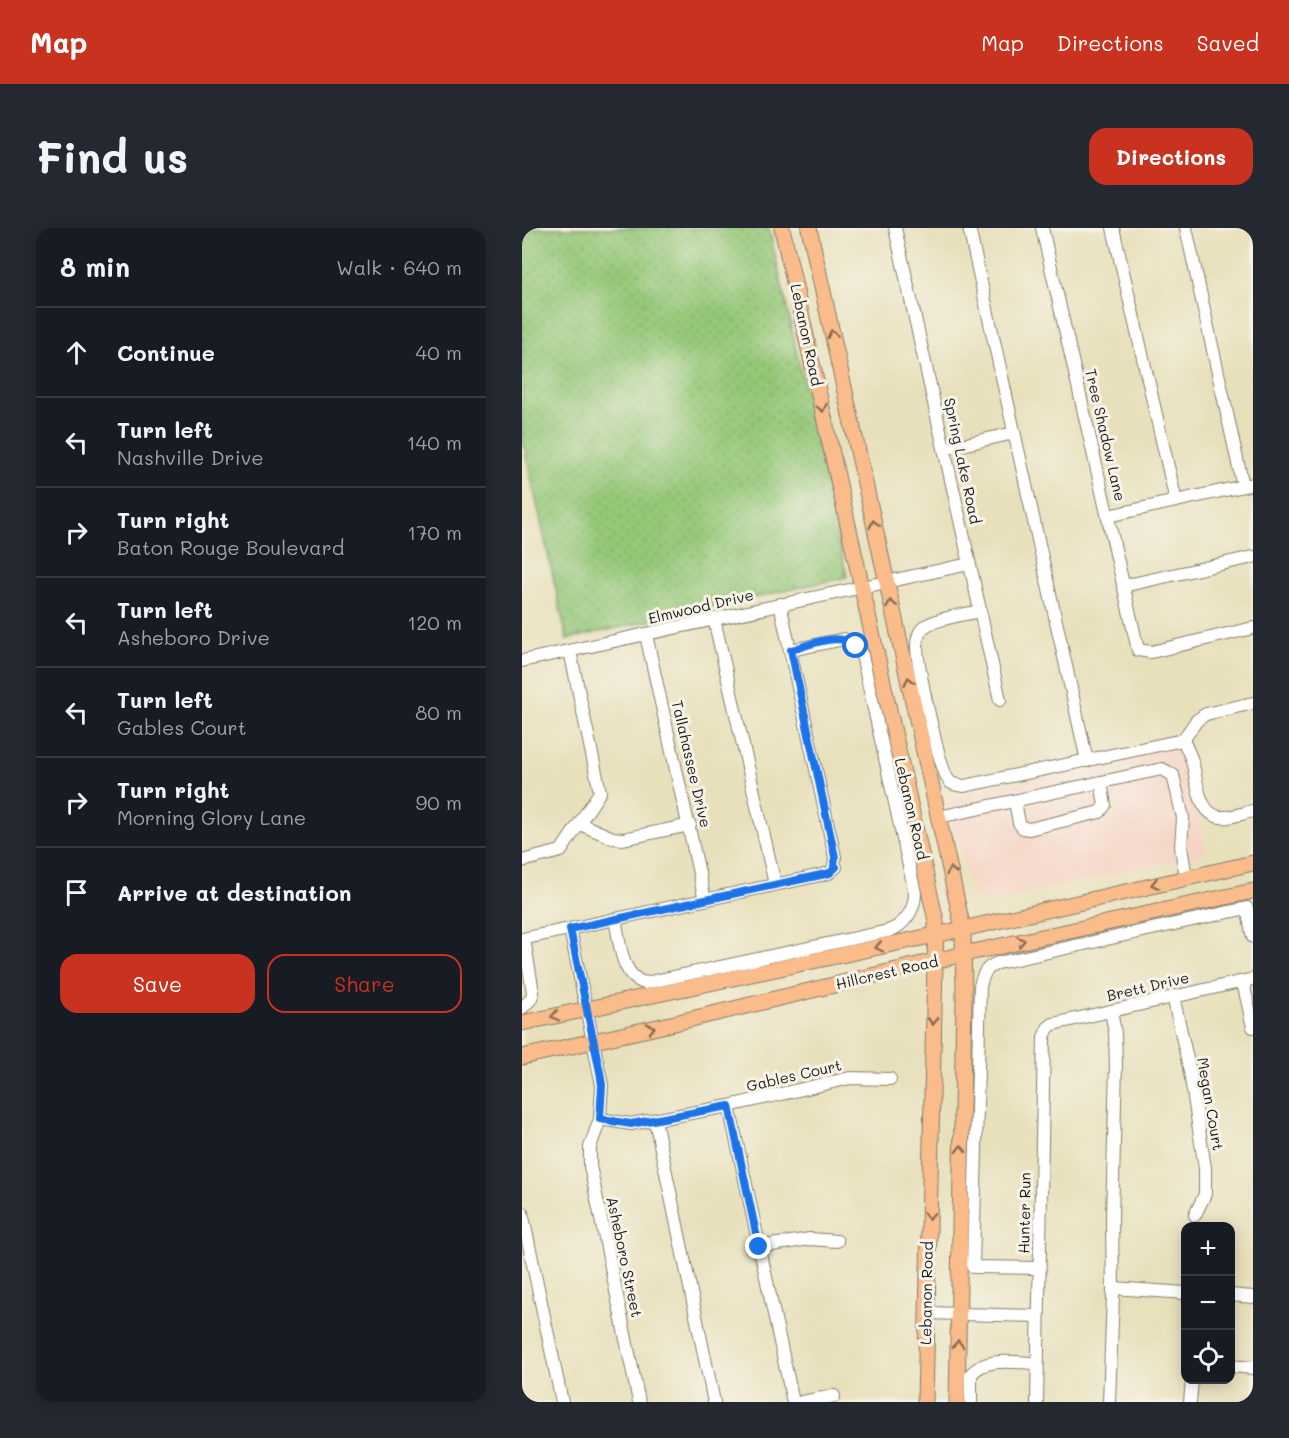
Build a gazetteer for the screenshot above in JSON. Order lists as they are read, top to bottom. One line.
{"streets":{"main road":["Lebanon Road","Hillcrest Road"],"street":["Tree Shadow Lane","Spring Lake Road","Elmwood Drive","Tallahassee Drive","Brett Drive","Gables Court","Megan Court","Hunter Run","Asheboro Street"]},"crossings":[["Lebanon Road","Elmwood Drive"],["Lebanon Road","Hillcrest Road"],["Spring Lake Road","Elmwood Drive"],["Elmwood Drive","Tallahassee Drive"],["Hillcrest Road","Asheboro Street"],["Brett Drive","Megan Court"],["Brett Drive","Hunter Run"],["Gables Court","Asheboro Street"]],"page":{"header":"Map","nav":["Map","Directions","Saved"],"buttons":["Directions",["Save","Share"]],"title":"Find us","heading":["8 min","Walk · 640 m"],"list":[["Continue","40 m"],["Turn left","Nashville Drive","140 m"],["Turn right","Baton Rouge Boulevard","170 m"],["Turn left","Asheboro Drive","120 m"],["Turn left","Gables Court","80 m"],["Turn right","Morning Glory Lane","90 m"],"Arrive at destination"],"map_buttons":["+","−"]}}
